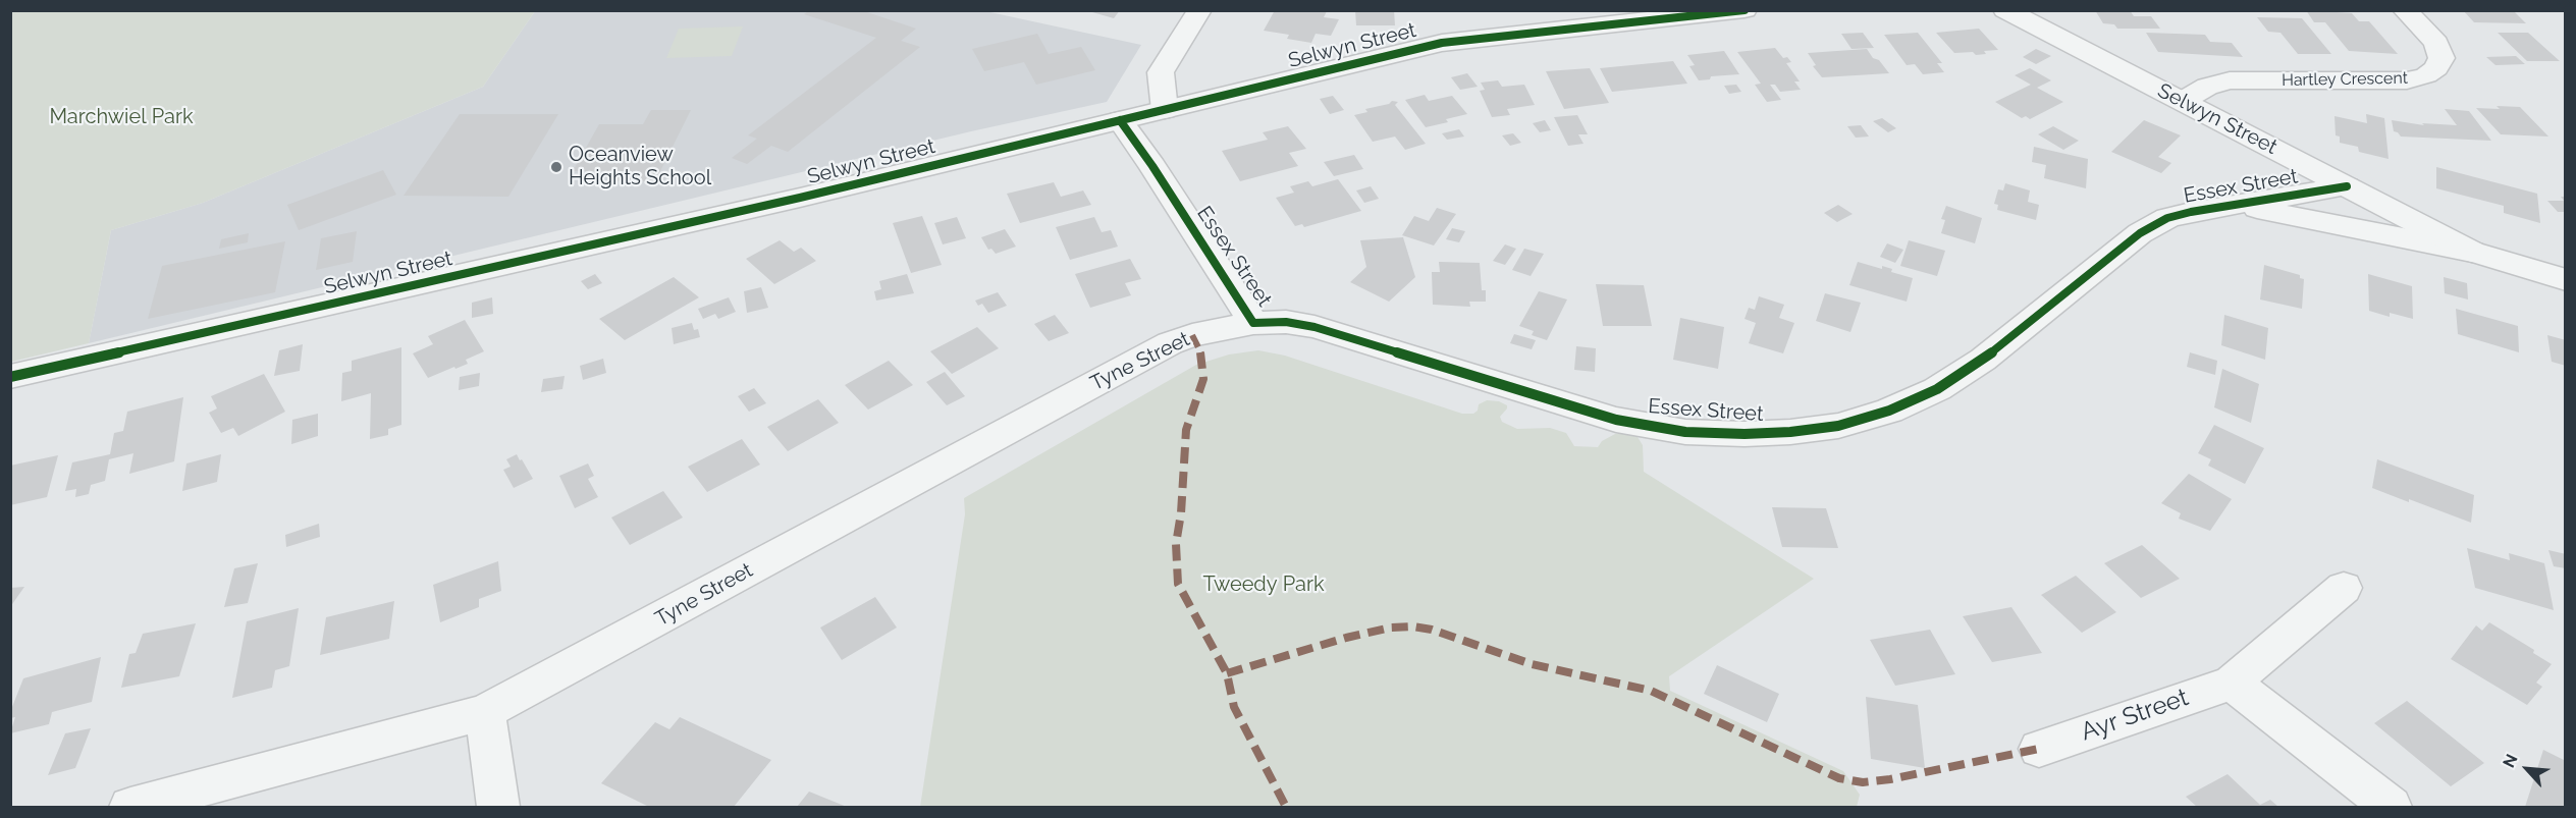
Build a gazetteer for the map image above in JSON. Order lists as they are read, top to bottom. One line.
{"streets":{"street":["Selwyn Street","Hartley Crescent","Essex Street","Tyne Street","Ayr Street"]},"crossings":[["Selwyn Street","Hartley Crescent"],["Selwyn Street","Essex Street"],["Essex Street","Tyne Street"]],"parks":["Marchwiel Park","Tweedy Park"],"places":["Oceanview Heights School"],"north":"top left"}
